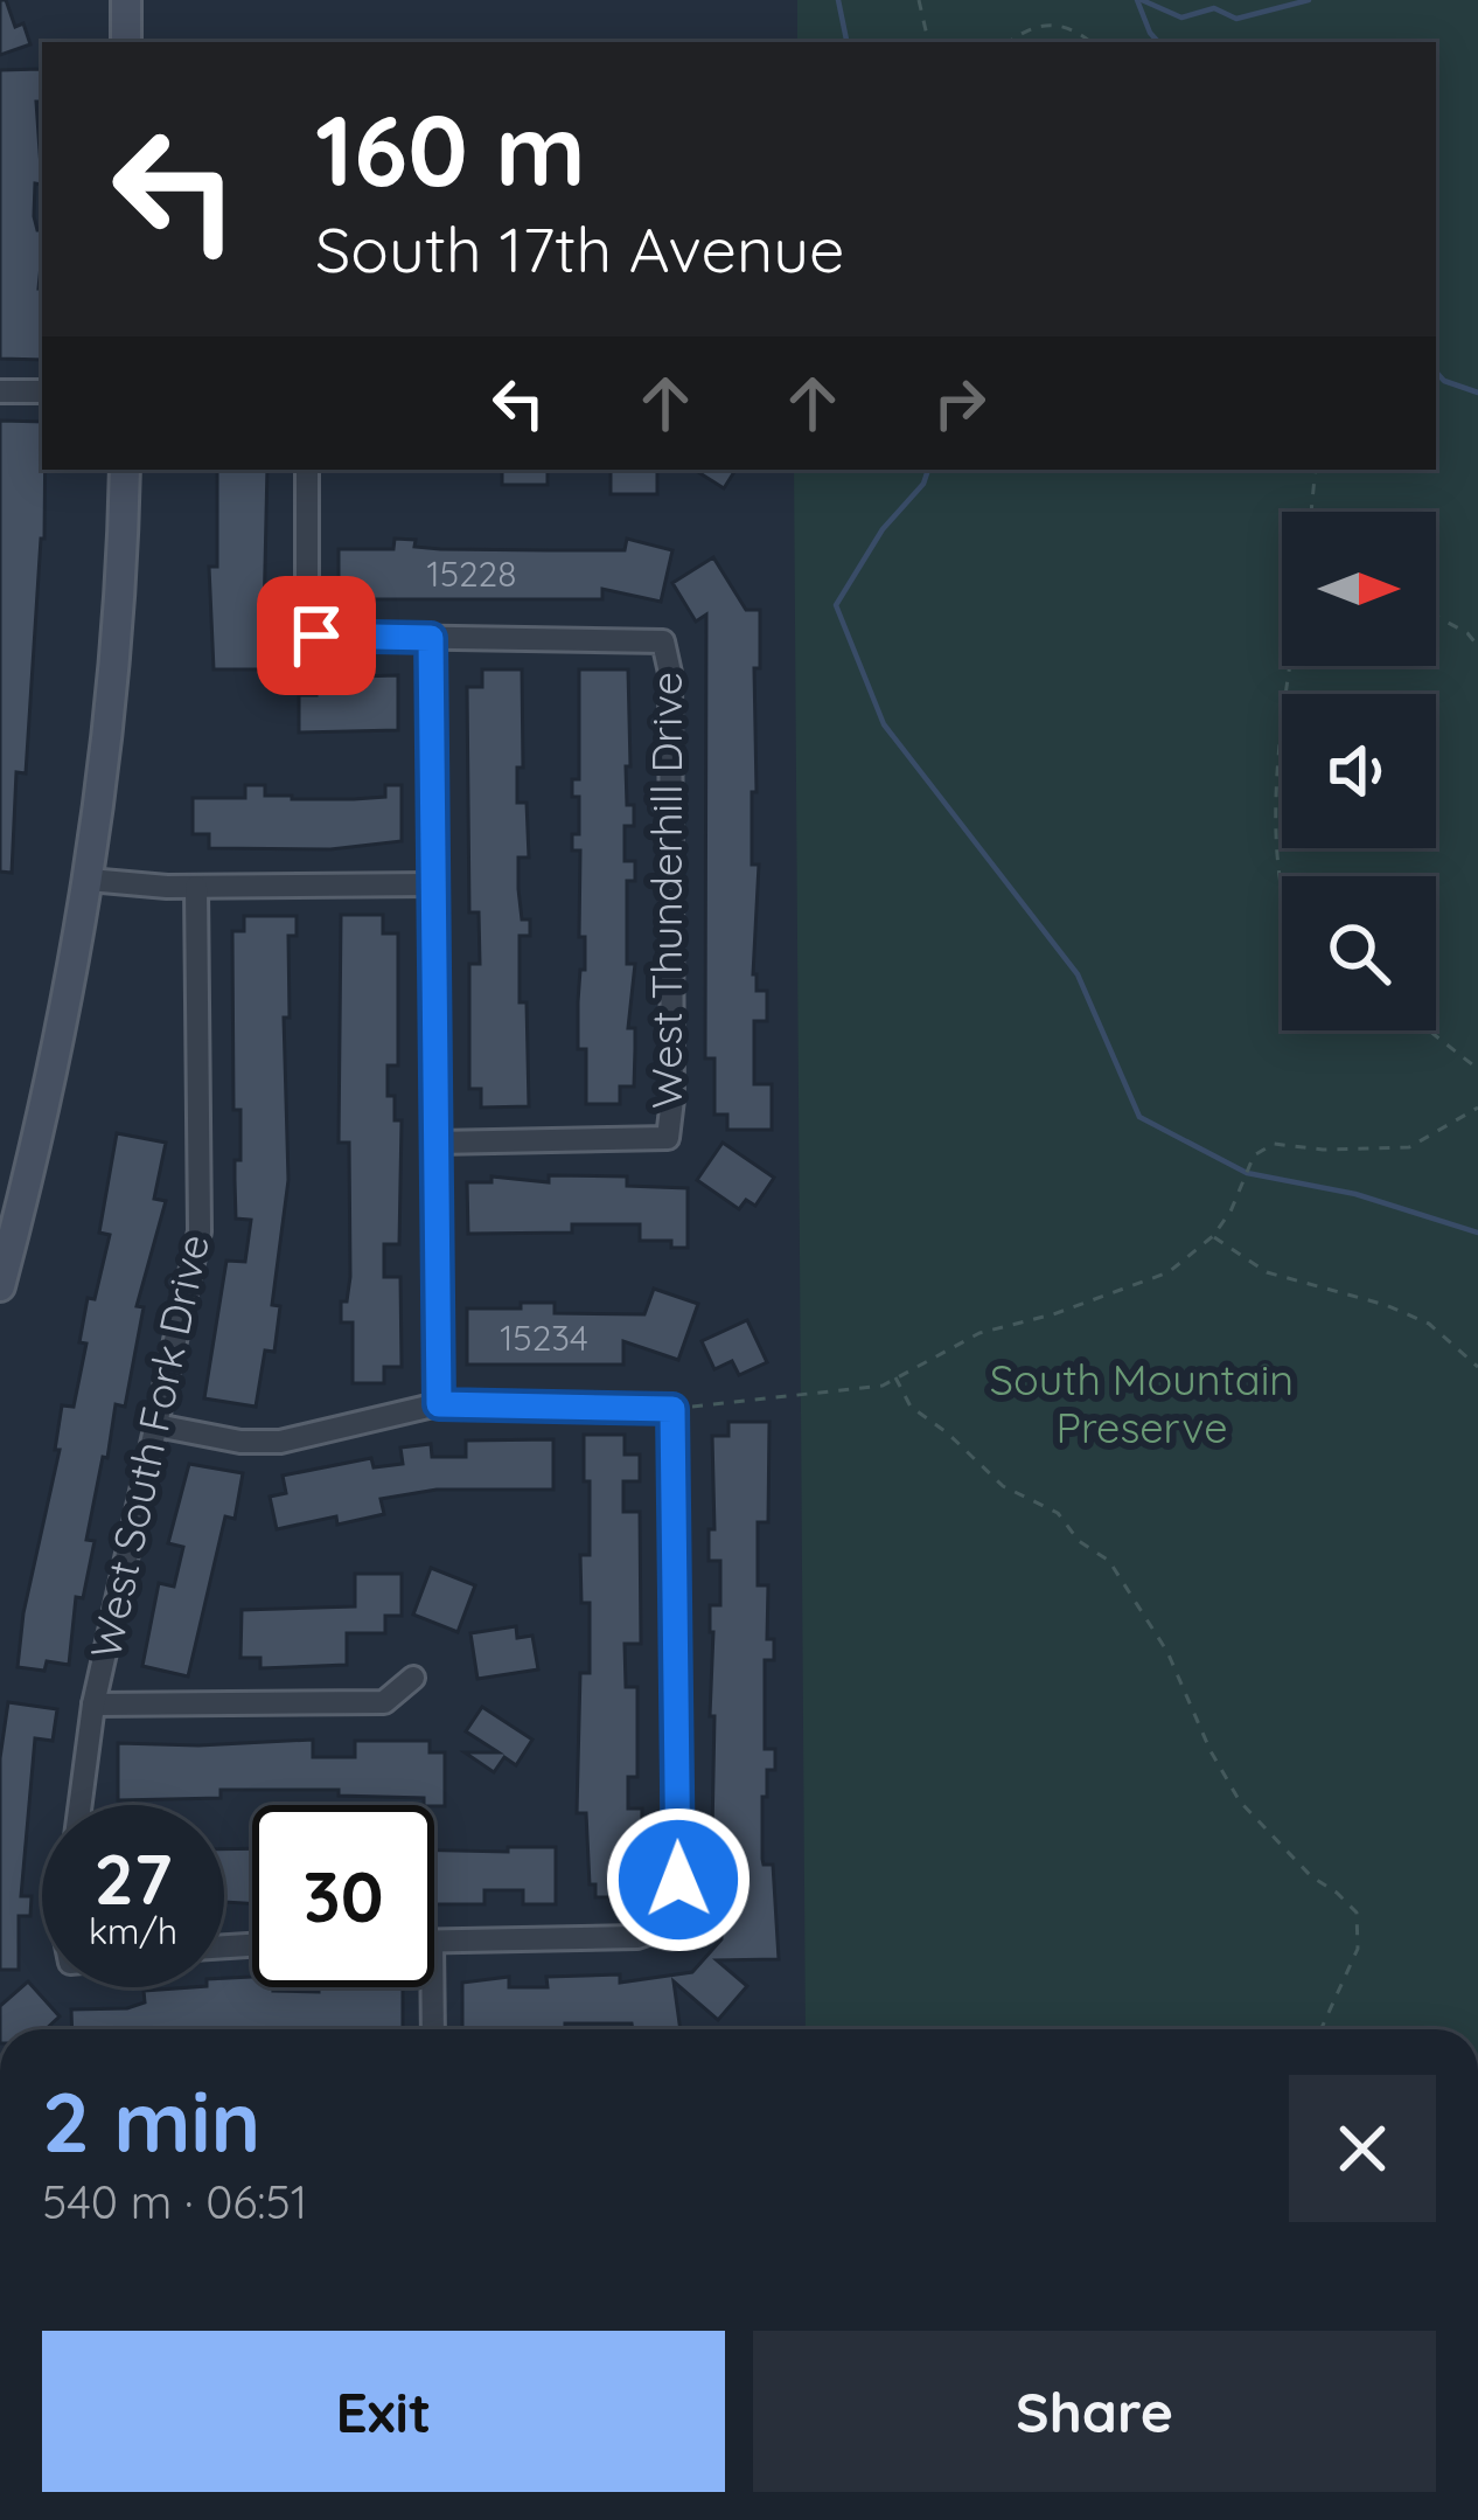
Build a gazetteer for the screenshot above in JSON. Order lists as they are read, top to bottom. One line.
{"streets":{"street":["West Thunderhill Drive","West South Fork Drive"]},"parks":["South Mountain Preserve"],"house_numbers":["15228","15234"],"north":"right","page":{"turn":["160 m","South 17th Avenue"],"speed":"27 km/h","limit":"30","heading":["2 min","540 m · 06:51"],"buttons":["Exit","Share"]}}
